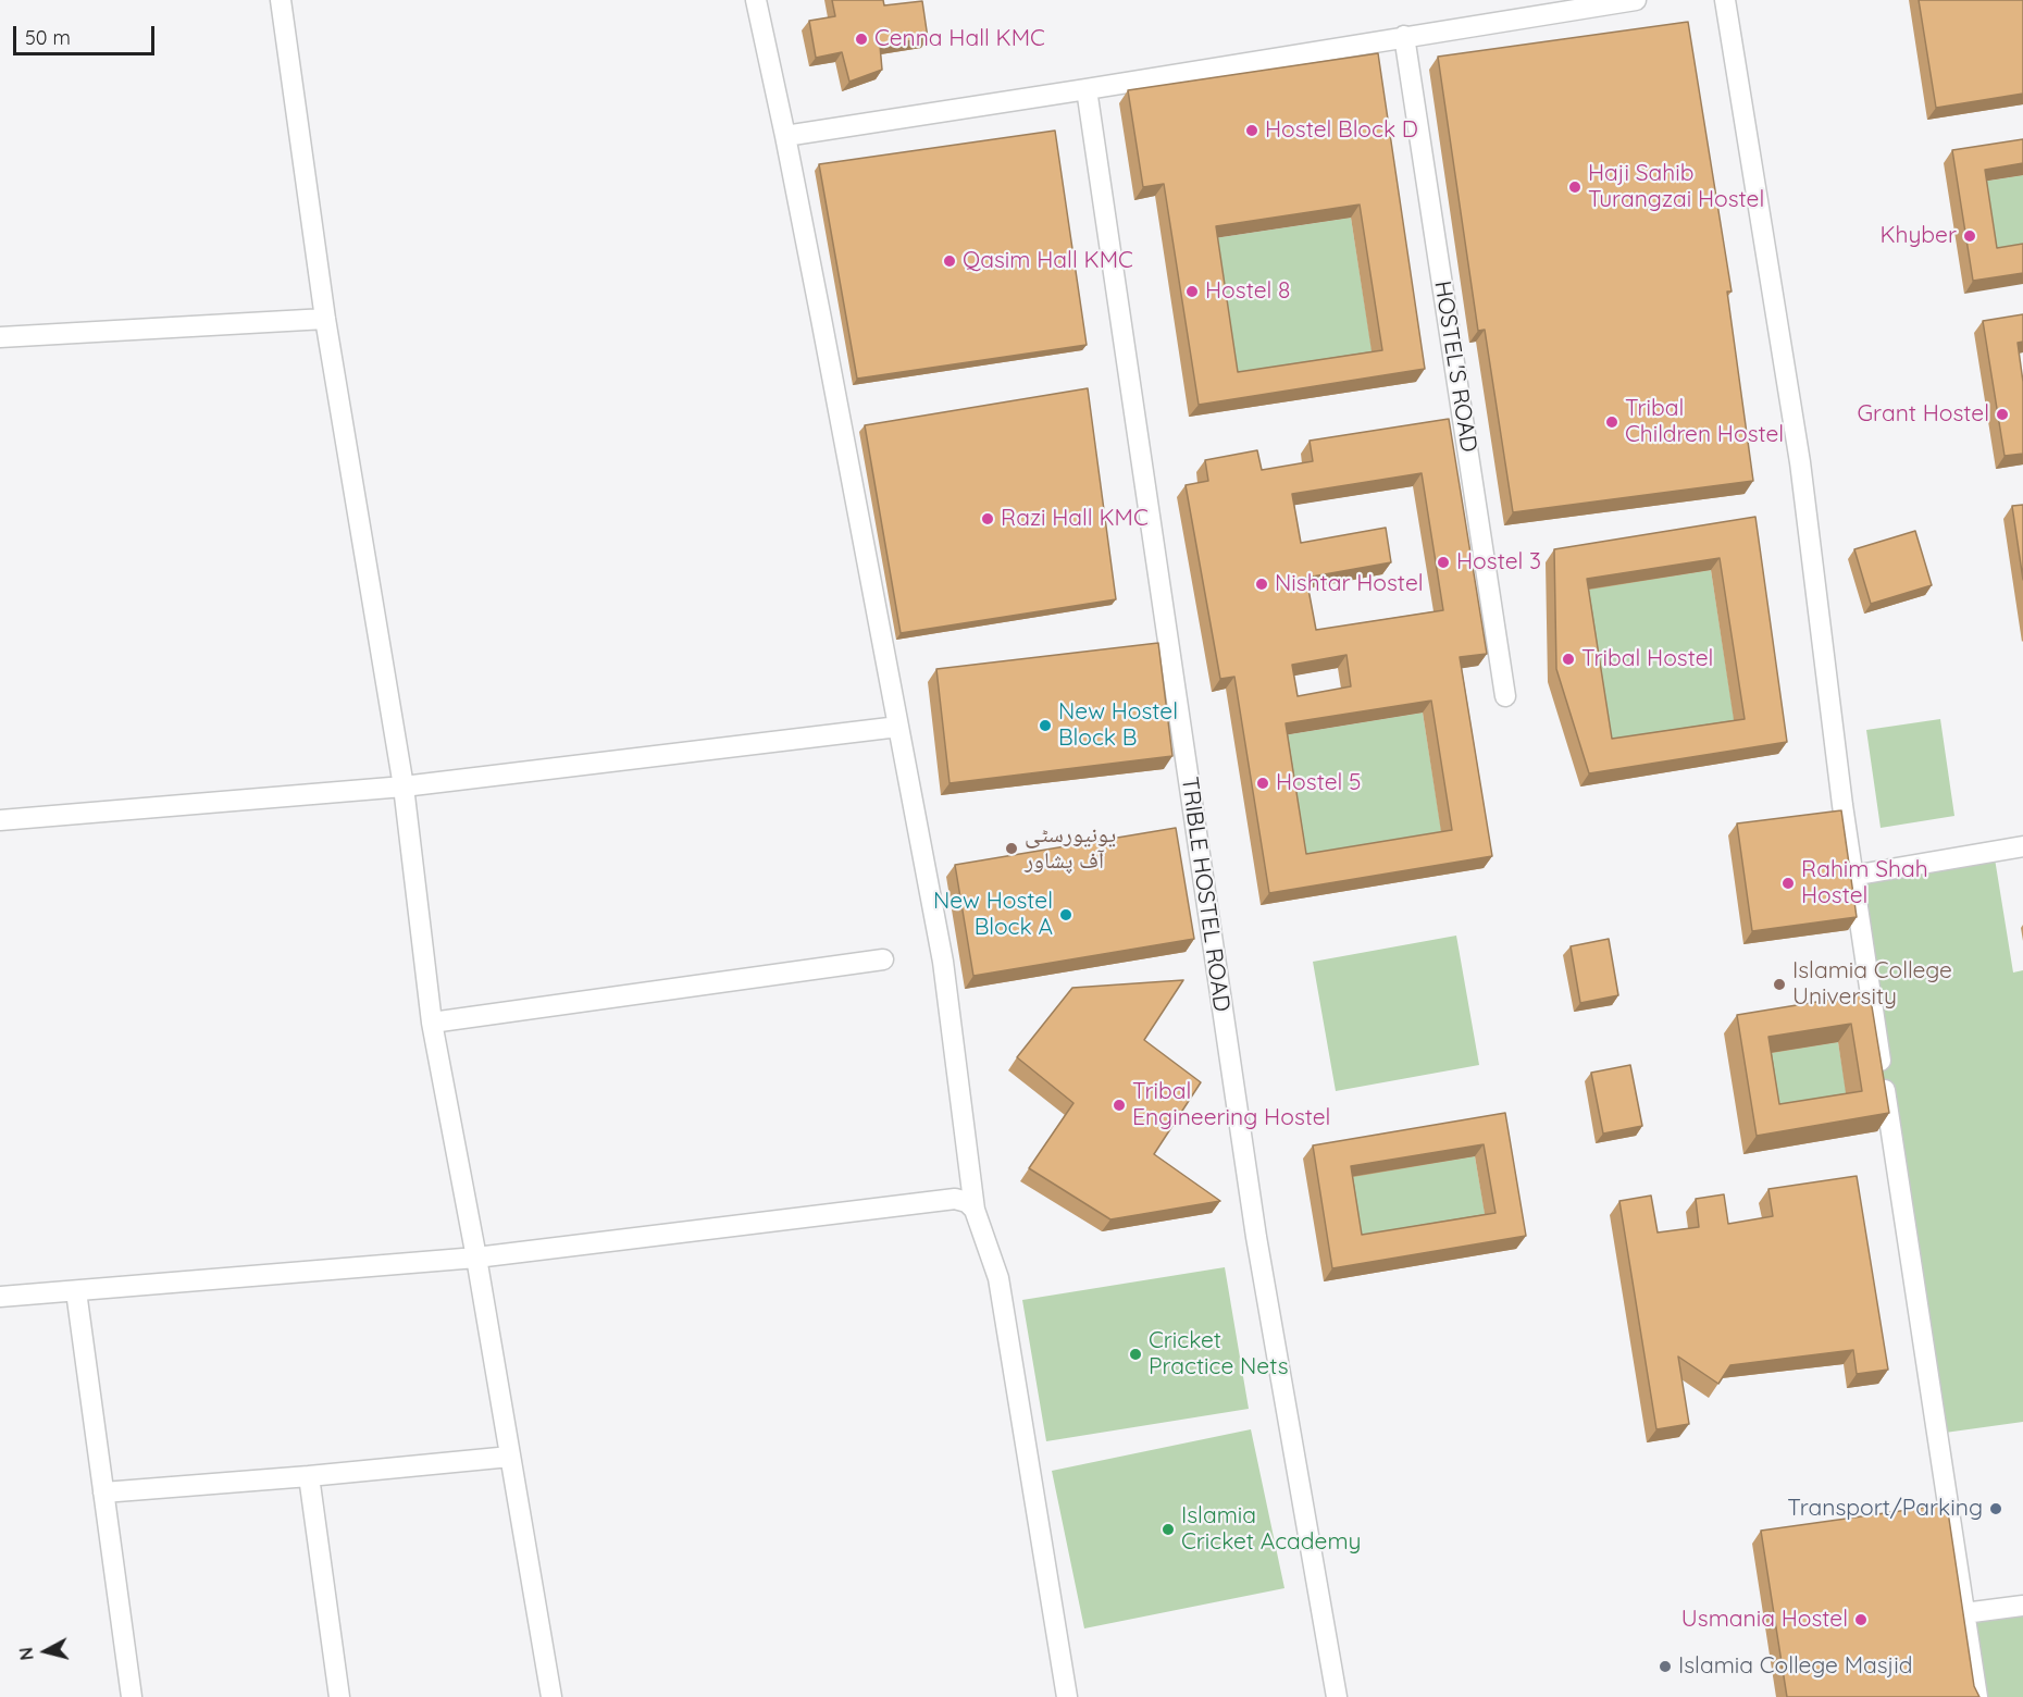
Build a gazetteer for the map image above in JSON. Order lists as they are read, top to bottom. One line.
{"streets":{"street":["HOSTEL'S ROAD","TRIBLE HOSTEL ROAD"]},"places":["Cenna Hall KMC","Hostel Block D","Haji Sahib Turangzai Hostel","Khyber","Qasim Hall KMC","Hostel 8","Grant Hostel","Tribal Children Hostel","Razi Hall KMC","Hostel 3","Nishtar Hostel","Tribal Hostel","New Hostel Block B","Hostel 5","یونیورسٹی آف پشاور","Rahim Shah Hostel","New Hostel Block A","Islamia College University","Tribal Engineering Hostel","Cricket Practice Nets","Transport/Parking","Islamia Cricket Academy","Usmania Hostel","Islamia College Masjid"],"scale_bar":"50 m","north":"left"}
